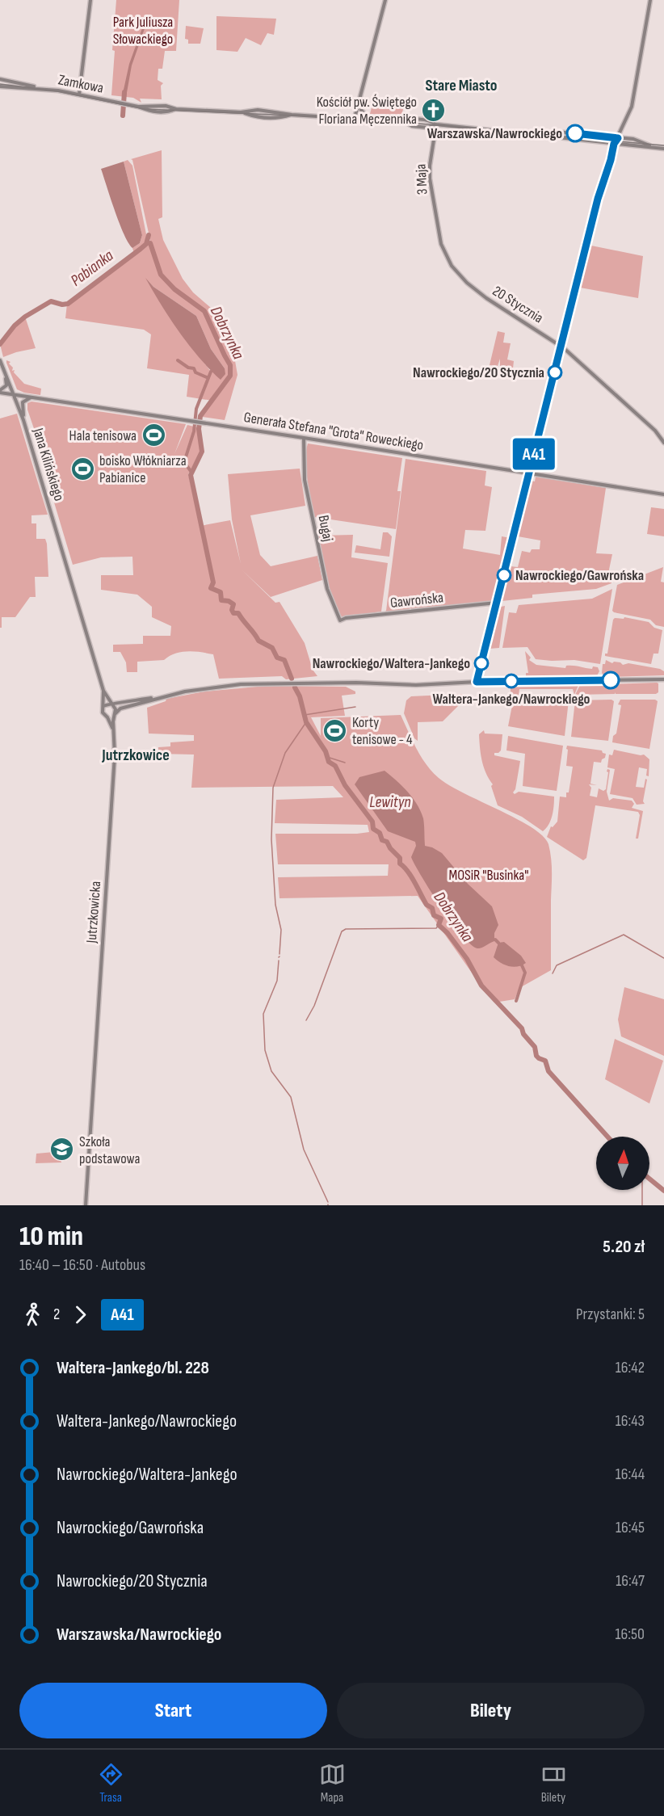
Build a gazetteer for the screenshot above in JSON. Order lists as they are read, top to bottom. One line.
{"streets":{"street":["Zamkowa","3 Maja","20 Stycznia","Generała Stefana \"Grota\" Roweckiego","Jana Kilińskiego","Bugaj","Gawrońska","Jutrzkowicka"]},"crossings":[["3 Maja","20 Stycznia"],["Generała Stefana \"Grota\" Roweckiego","Jana Kilińskiego"],["Generała Stefana \"Grota\" Roweckiego","Bugaj"],["Bugaj","Gawrońska"]],"districts":["Stare Miasto","Jutrzkowice"],"water":["Pabianka","Dobrzynka","Lewityn"],"parks":["Park Juliusza Słowackiego","MOSiR \"Businka\""],"places":{"church":["Kościół pw. Świętego Floriana Męczennika"],"other":["Warszawska/Nawrockiego","Nawrockiego/20 Stycznia","Nawrockiego/Gawrońska","Nawrockiego/Waltera-Jankego","Waltera-Jankego/Nawrockiego"],"sports":["Hala tenisowa","boisko Włókniarza Pabianice","Korty tenisowe - 4"],"school or university":["Szkoła podstawowa"]},"lines":["bus line A41"],"north":"top","page":{"on_map":"A41","heading":["10 min","16:40 – 16:50 · Autobus","5.20 zł"],"legs":["2","A41","Przystanki: 5"],"list":[{"name":"Waltera-Jankego/bl. 228","value":"16:42"},{"name":"Waltera-Jankego/Nawrockiego","value":"16:43"},{"name":"Nawrockiego/Waltera-Jankego","value":"16:44"},{"name":"Nawrockiego/Gawrońska","value":"16:45"},{"name":"Nawrockiego/20 Stycznia","value":"16:47"},{"name":"Warszawska/Nawrockiego","value":"16:50"}],"buttons":["Start","Bilety"],"tabs":["Trasa","Mapa","Bilety"]}}
